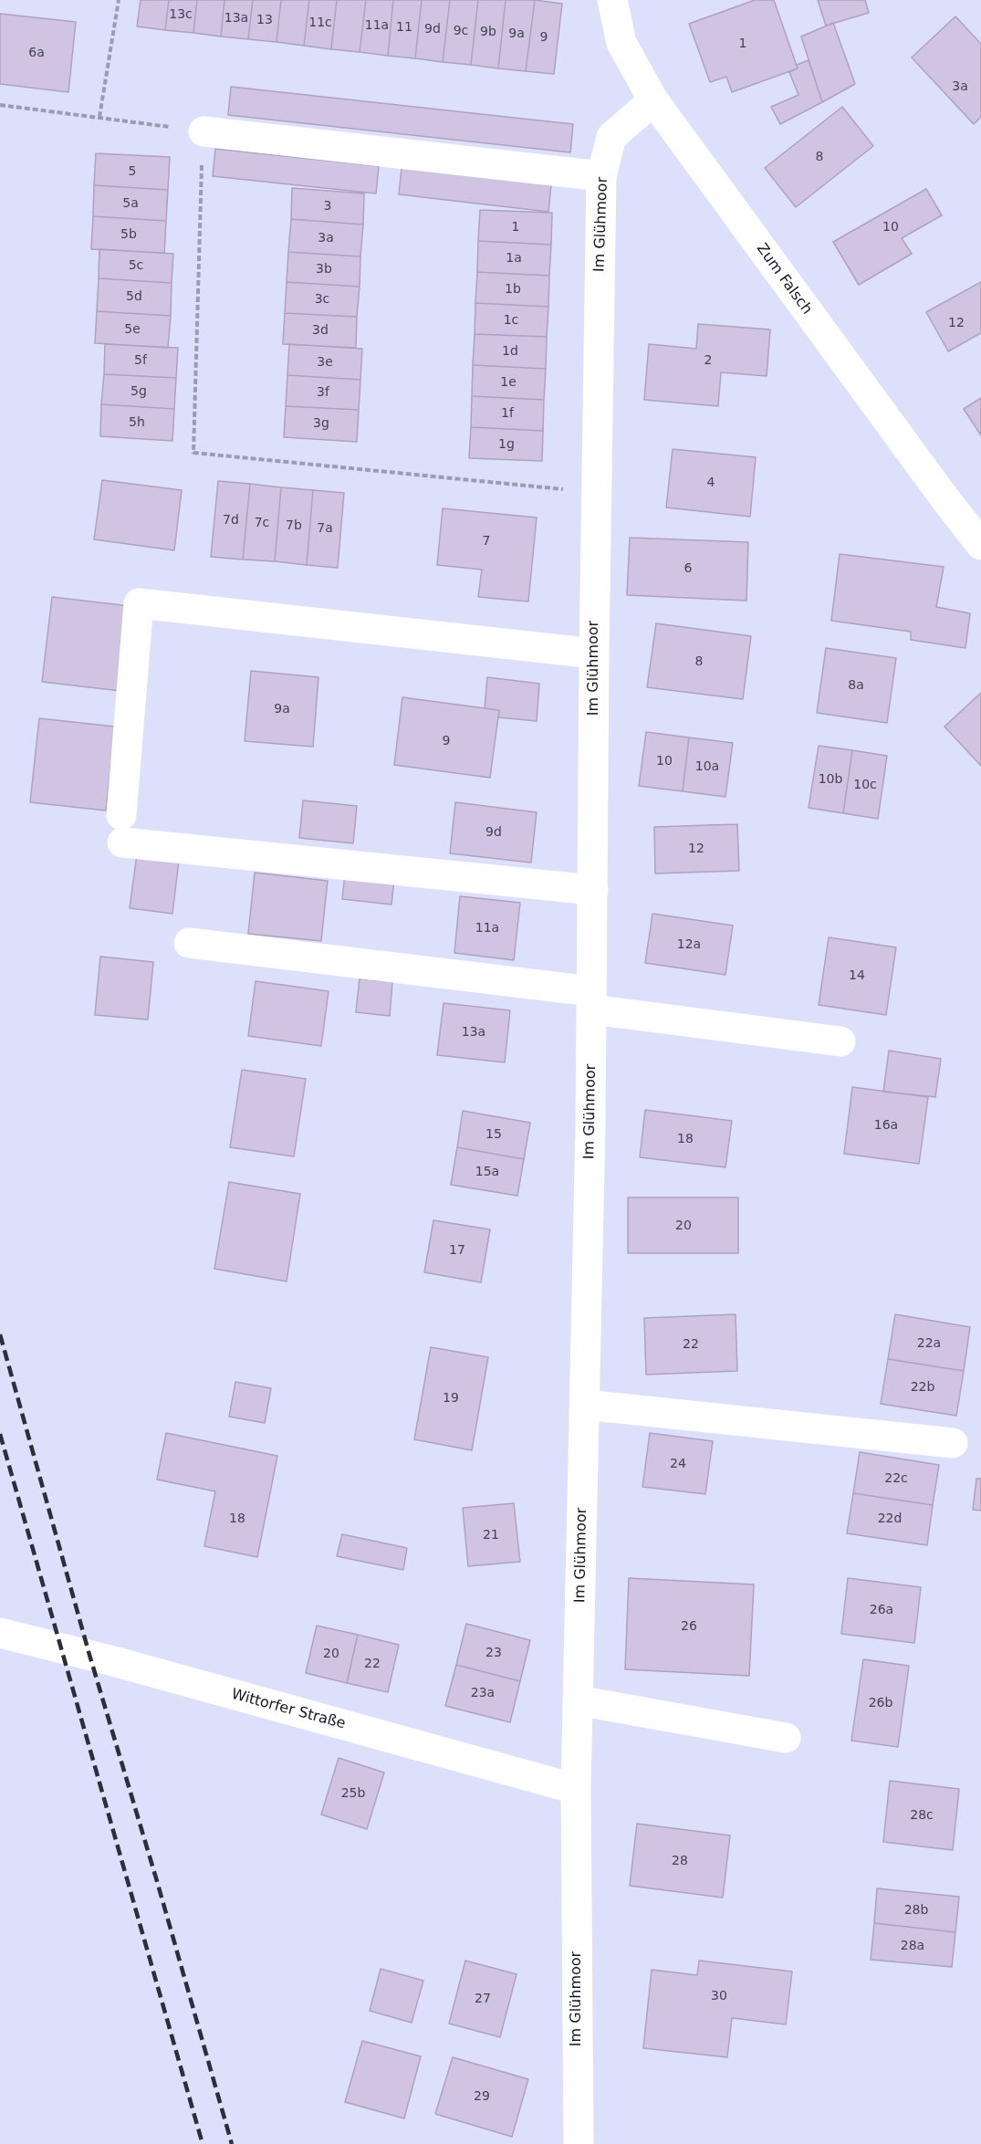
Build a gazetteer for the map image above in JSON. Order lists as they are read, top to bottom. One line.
{"streets":{"street":["Im Glühmoor","Zum Falsch","Wittorfer Straße"]},"crossings":[["Im Glühmoor","Zum Falsch"],["Im Glühmoor","Wittorfer Straße"]],"house_numbers":["13c","13a","13","11c","11a","11","9d","9c","9b","9a","9","1","6a","3a","8","5","5a","3","1","10","5b","3a","1a","5c","3b","1b","5d","3c","1c","12","5e","3d","1d","5f","2","3e","1e","5g","3f","1f","5h","3g","1g","4","7d","7c","7b","7a","7","6","8","8a","9a","9","10","10a","10b","10c","9d","12","11a","12a","14","13a","16a","15","18","15a","20","17","22a","22","22b","19","24","22c","18","22d","21","26a","26","23","20","22","23a","26b","25b","28c","28","28b","28a","30","27","29"]}
